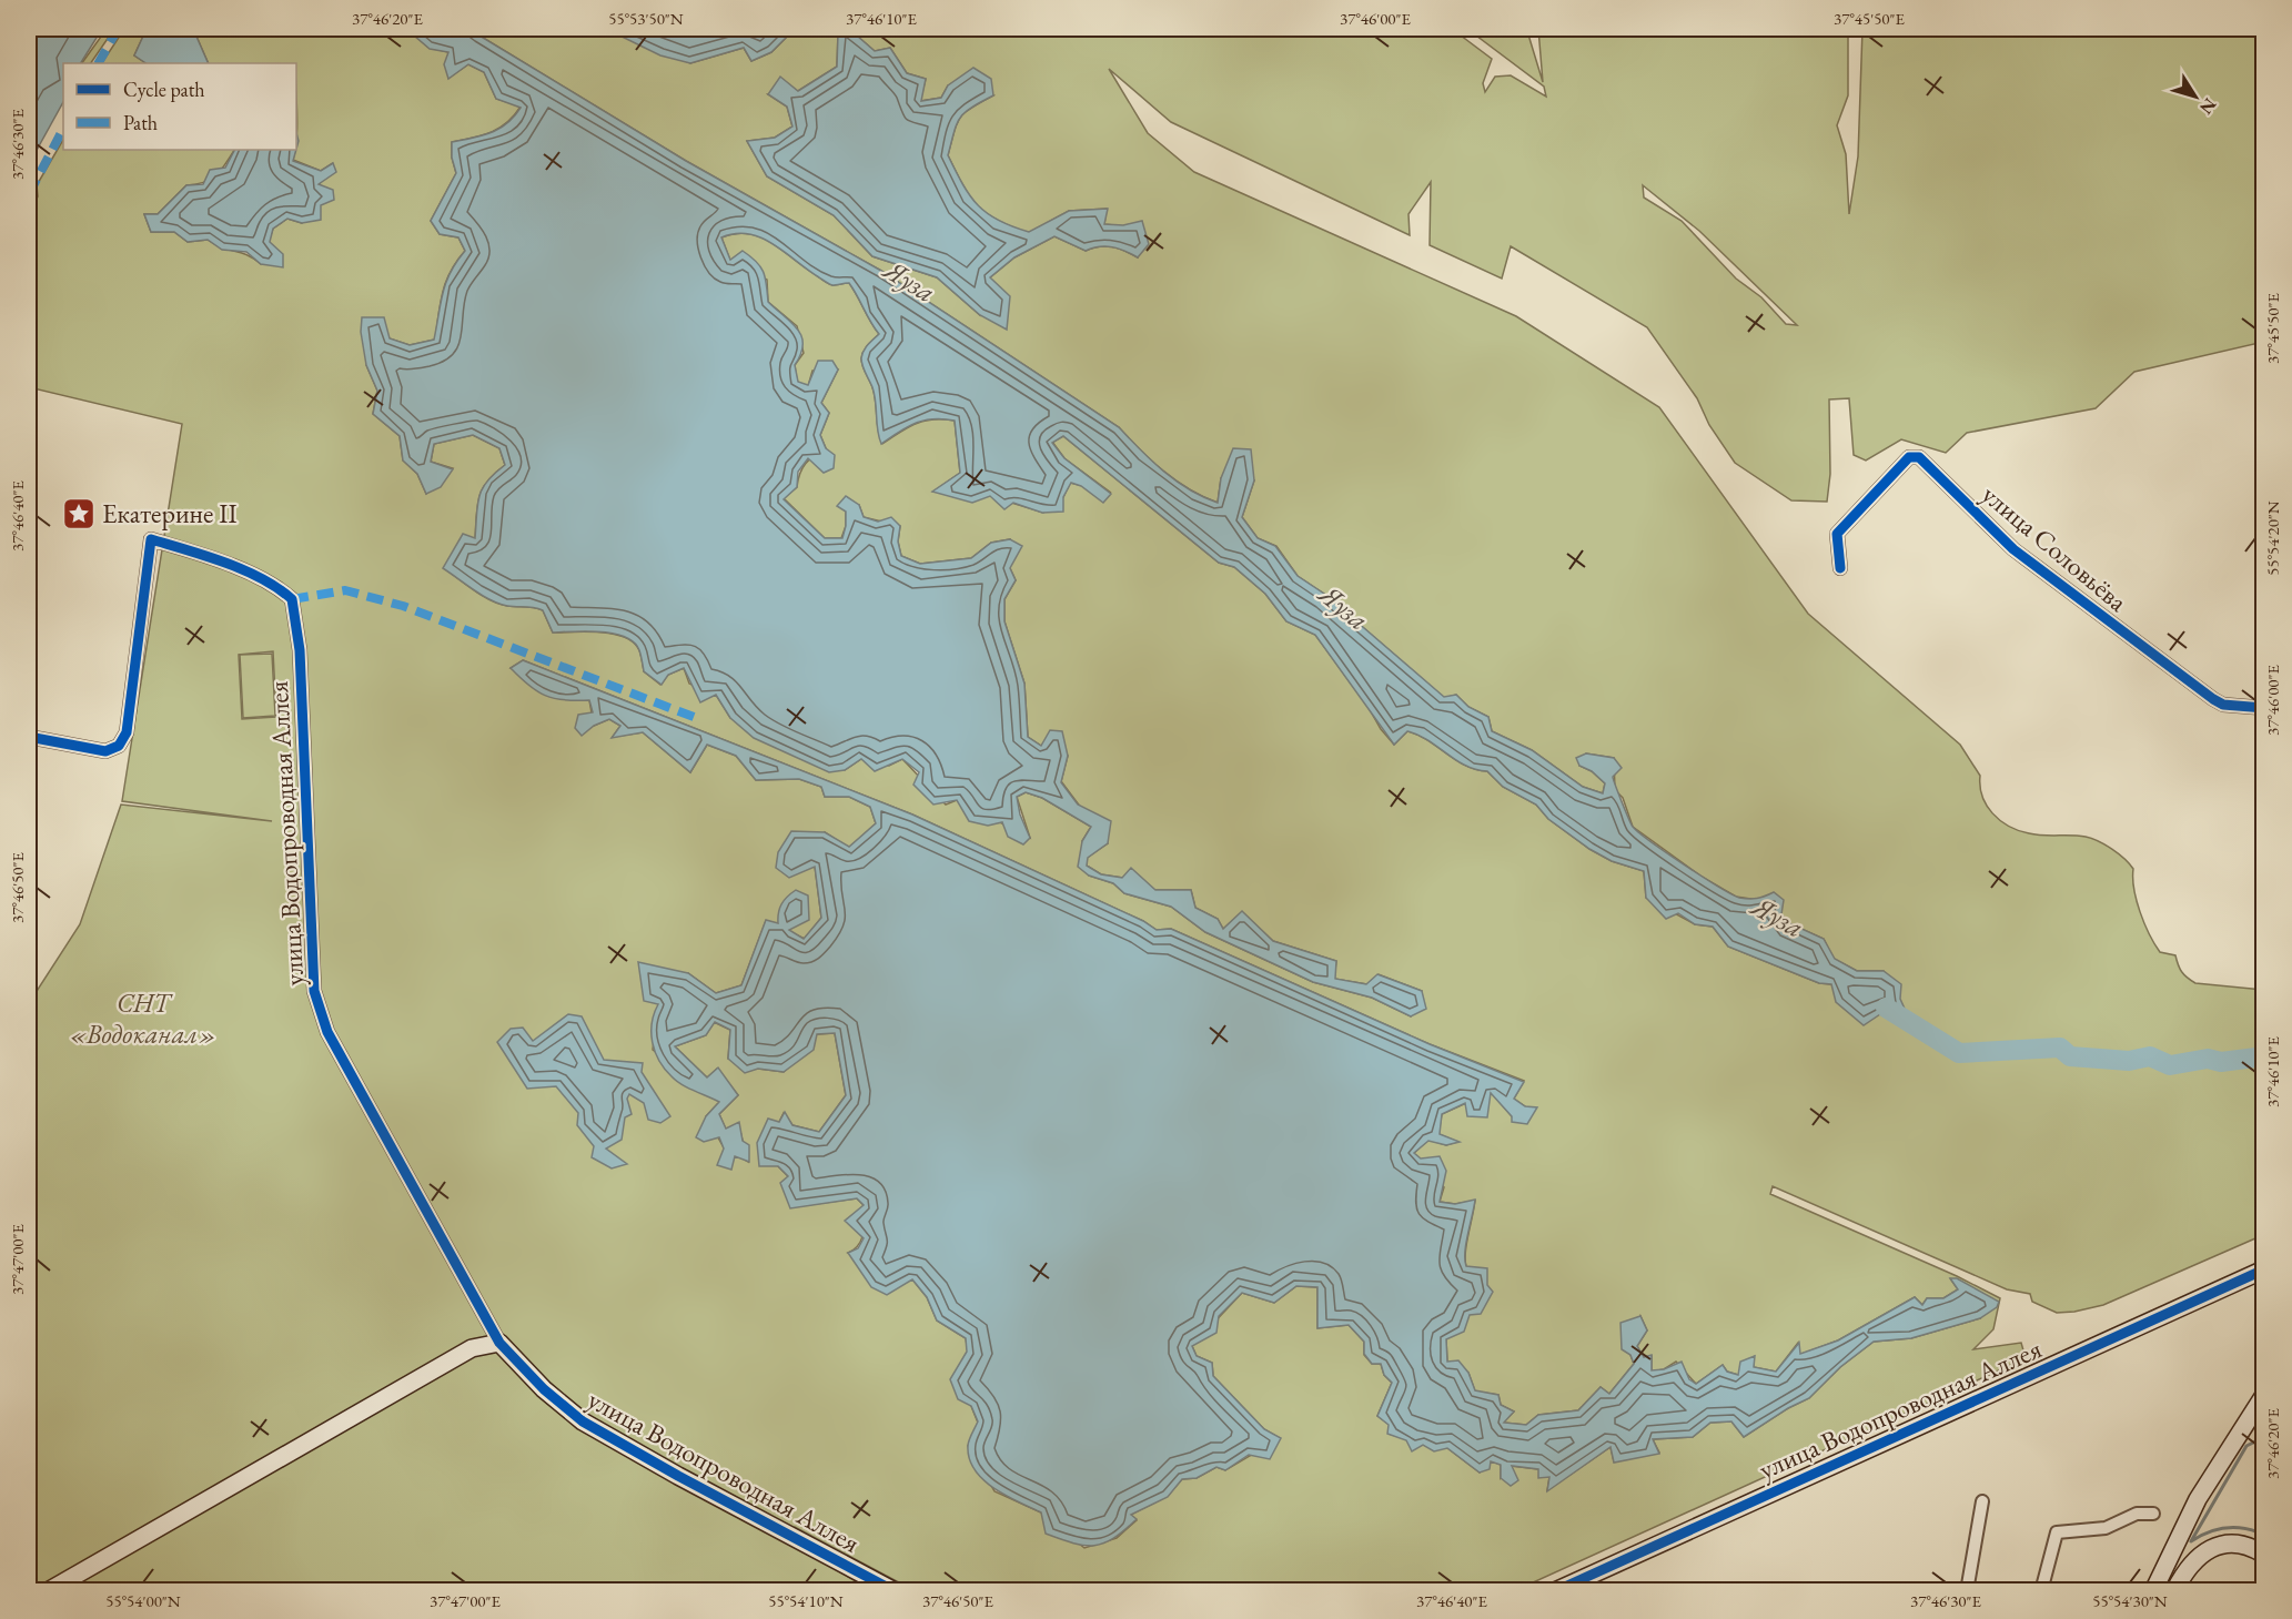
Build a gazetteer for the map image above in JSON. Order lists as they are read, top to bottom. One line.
{"streets":{"street":["улица Соловьёва","улица Водопроводная Аллея"]},"water":["Яуза"],"parks":["СНТ «Водоканал»"],"places":{"place":["Екатерине II"]},"legend":["Cycle path","Path"],"north":"bottom right","coordinates":["37°46'20\"E","55°53'50\"N","37°46'10\"E","37°46'00\"E","37°45'50\"E","37°46'30\"E","37°46'40\"E","55°54'20\"N","37°46'50\"E","37°47'00\"E","55°54'00\"N","55°54'10\"N","55°54'30\"N"]}
